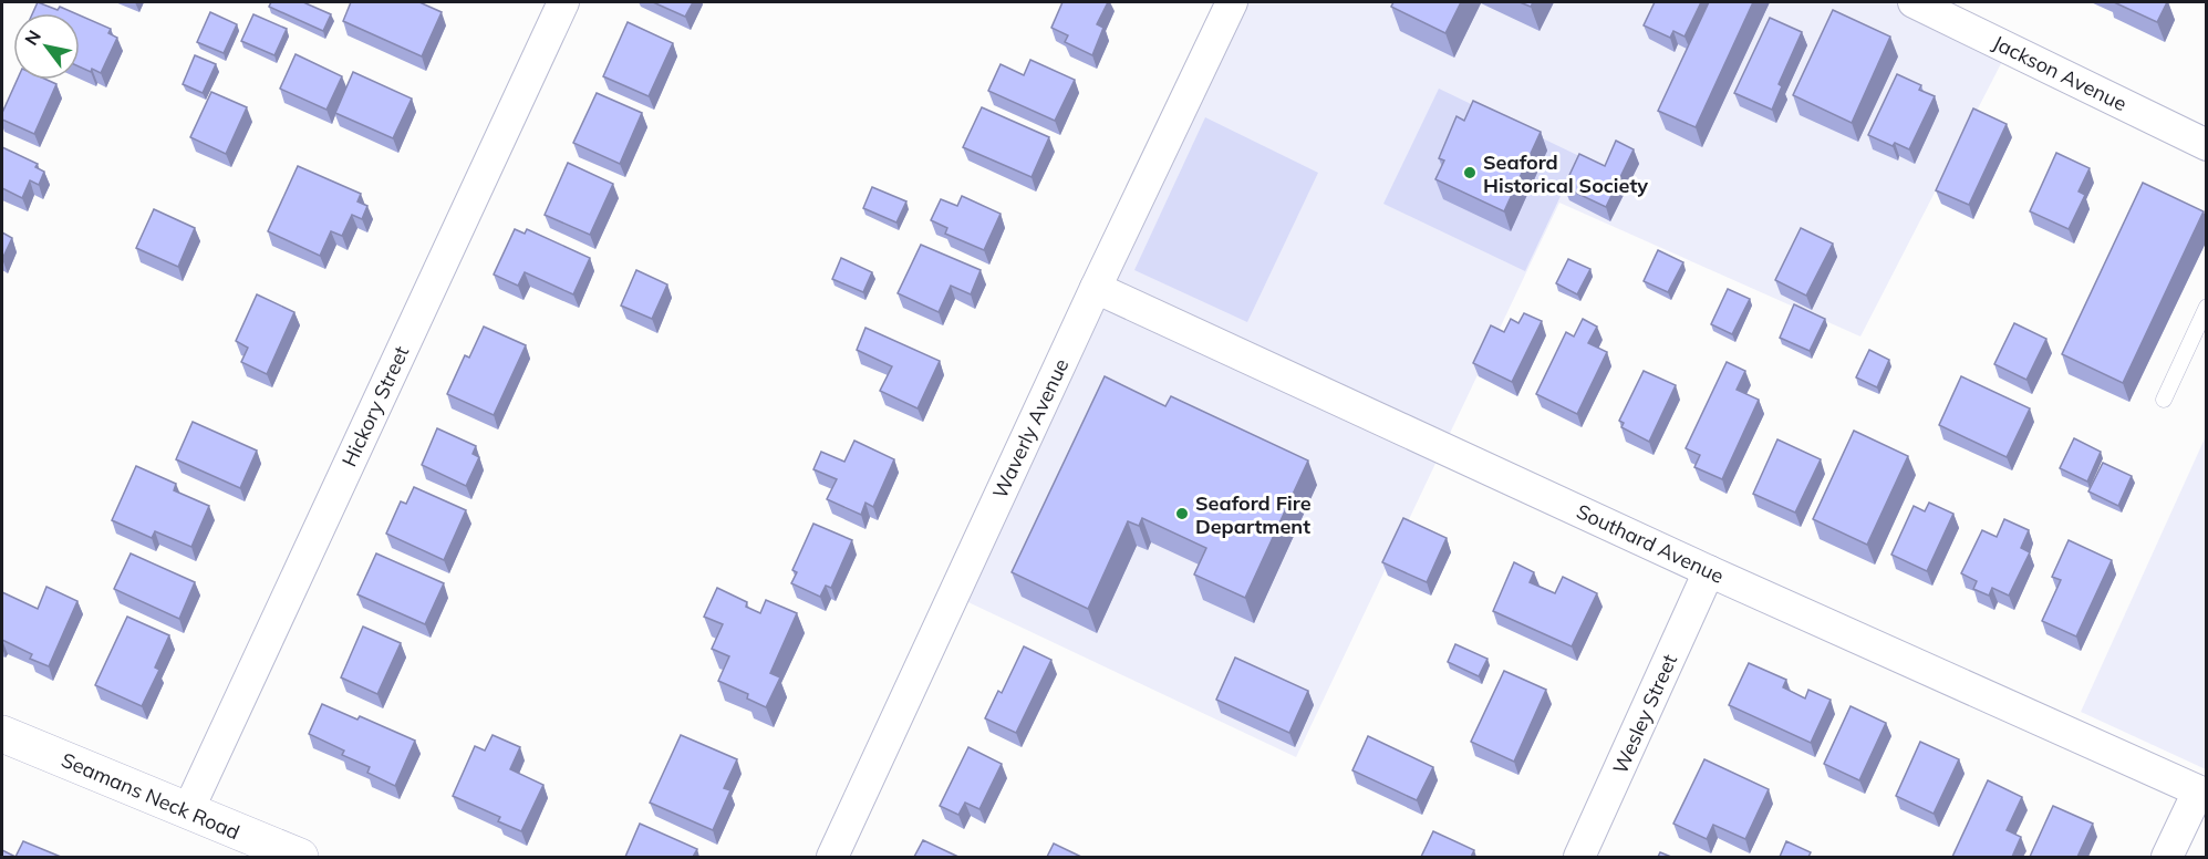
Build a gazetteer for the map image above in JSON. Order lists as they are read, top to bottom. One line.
{"streets":{"street":["Jackson Avenue","Hickory Street","Waverly Avenue","Southard Avenue","Wesley Street","Seamans Neck Road"]},"crossings":[["Hickory Street","Seamans Neck Road"],["Waverly Avenue","Southard Avenue"],["Southard Avenue","Wesley Street"]],"places":["Seaford Historical Society","Seaford Fire Department"],"north":"top left"}
